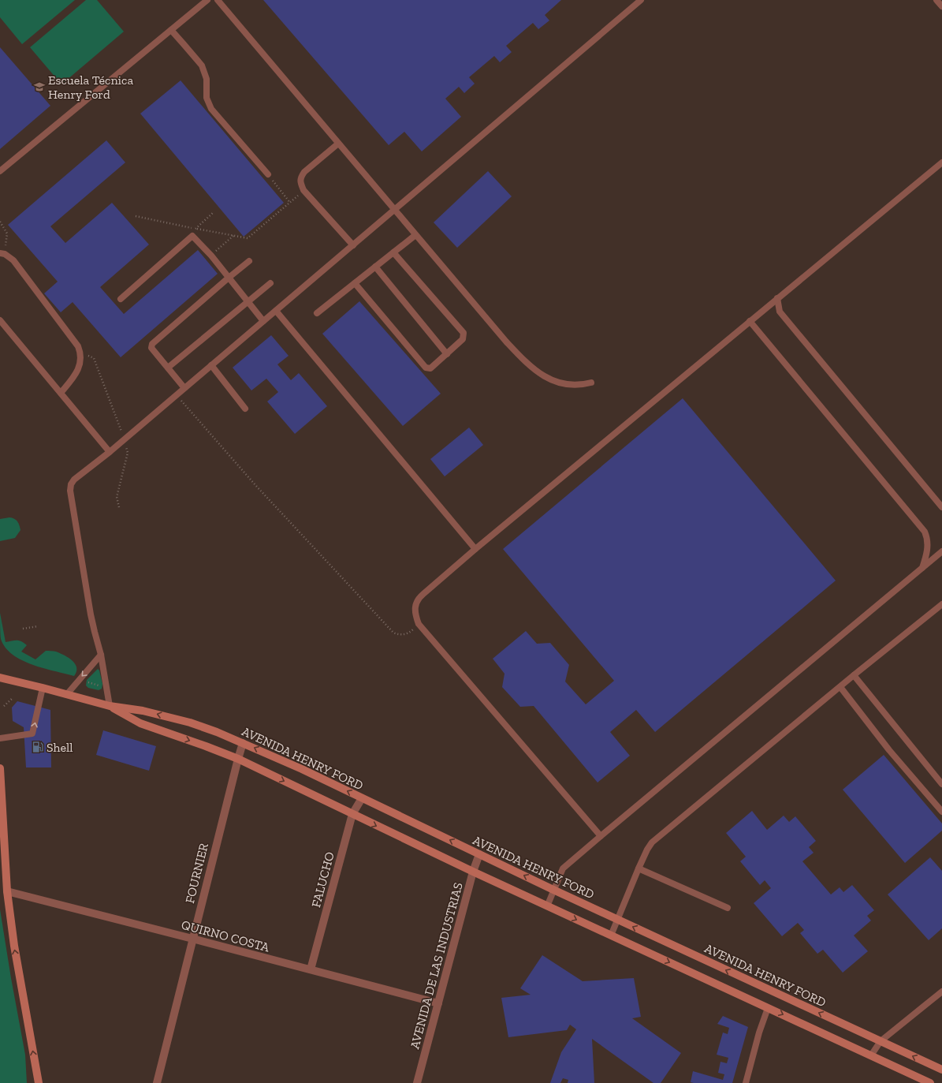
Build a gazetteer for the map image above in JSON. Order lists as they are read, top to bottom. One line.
{"streets":{"main road":["AVENIDA HENRY FORD"],"street":["FOURNIER","FALUCHO","QUIRNO COSTA","AVENIDA DE LAS INDUSTRIAS"]},"crossings":[["AVENIDA HENRY FORD","FOURNIER"],["AVENIDA HENRY FORD","FALUCHO"],["AVENIDA HENRY FORD","AVENIDA DE LAS INDUSTRIAS"],["FOURNIER","QUIRNO COSTA"],["FALUCHO","QUIRNO COSTA"],["QUIRNO COSTA","AVENIDA DE LAS INDUSTRIAS"]],"places":{"school or university":["Escuela Técnica Henry Ford"],"fuel station":["Shell"]}}
